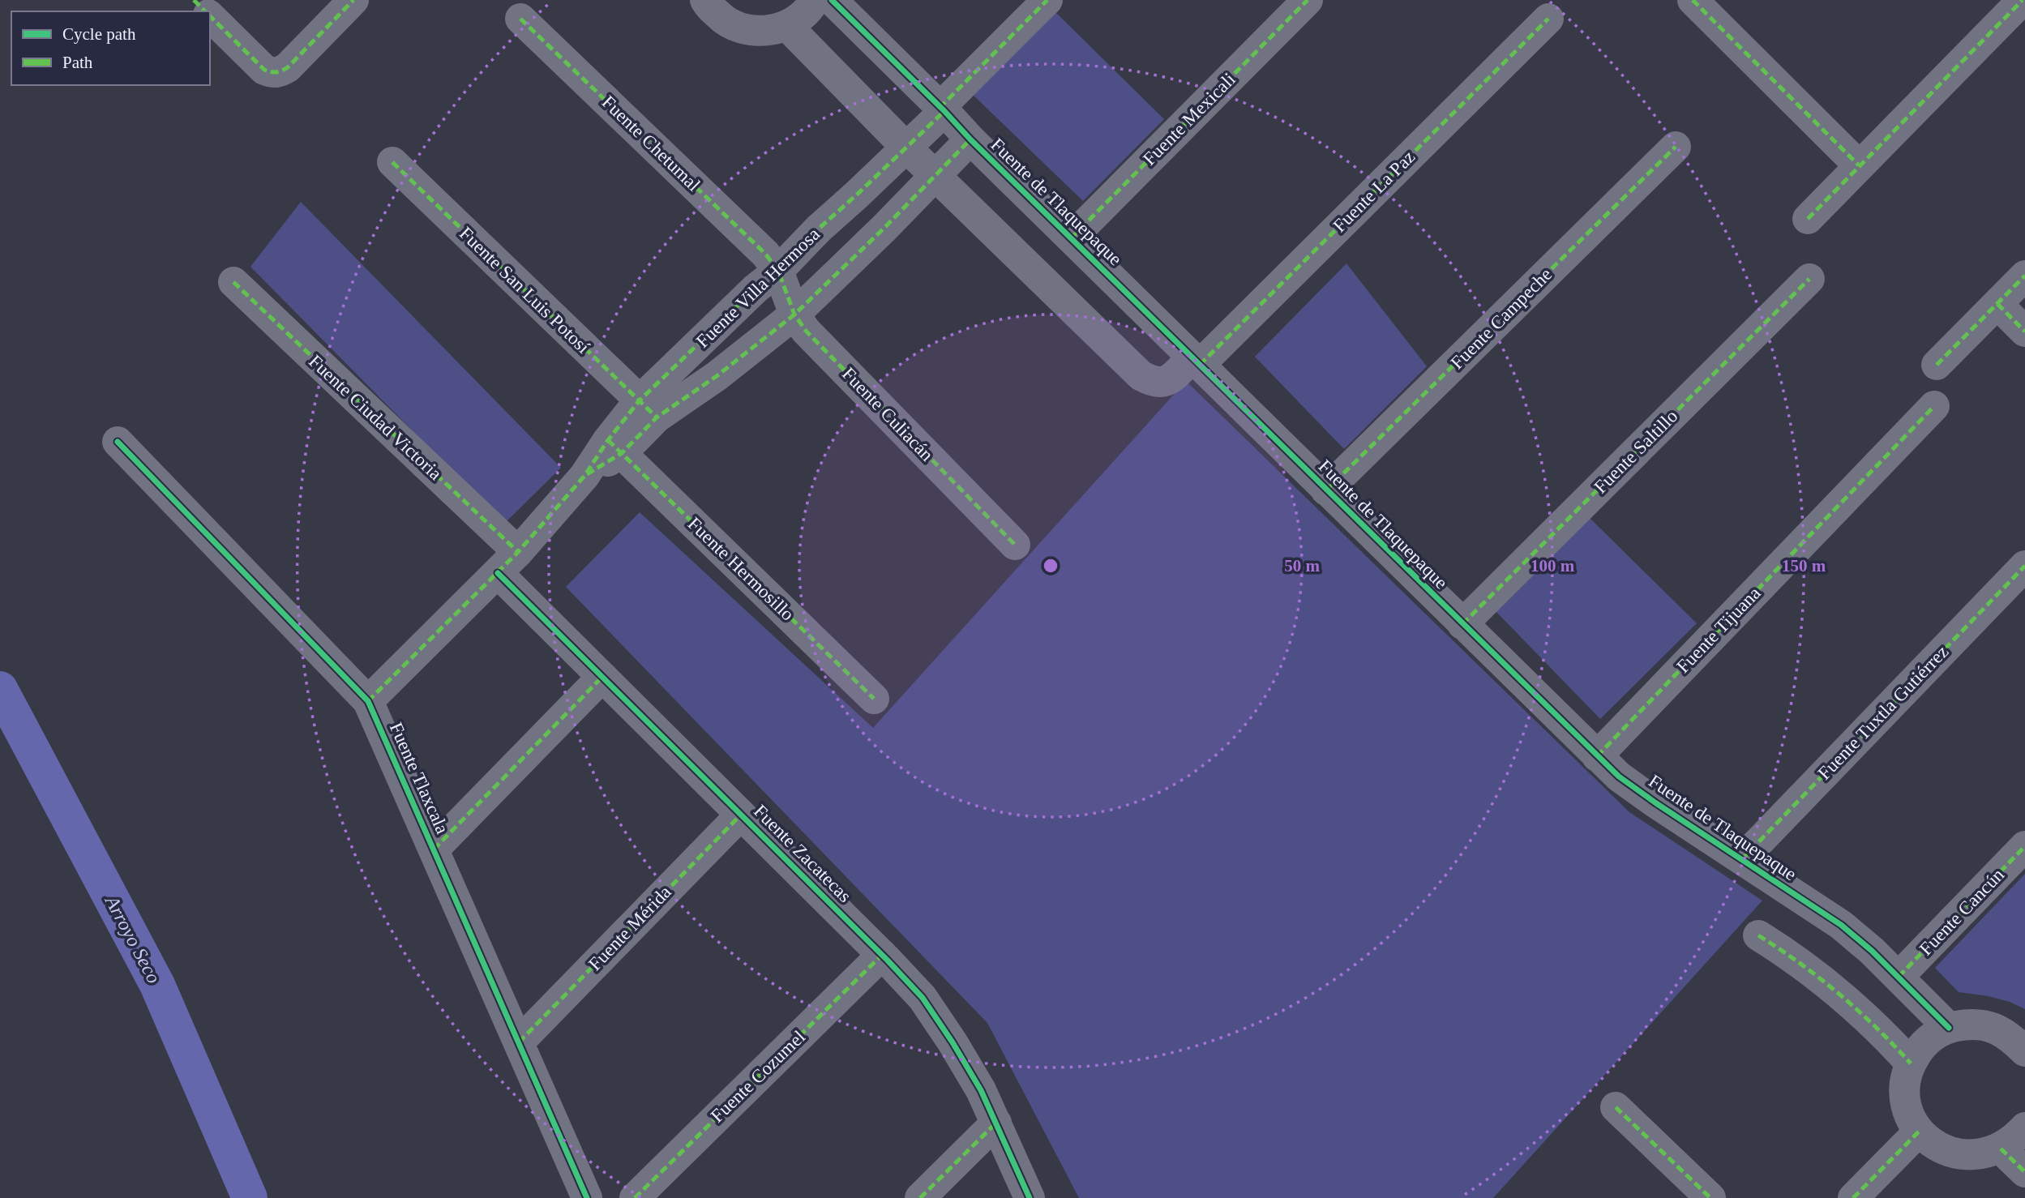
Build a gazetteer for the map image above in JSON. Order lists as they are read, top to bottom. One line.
{"streets":{"street":["Fuente Mexicali","Fuente Chetumal","Fuente La Paz","Fuente de Tlaquepaque","Fuente Villa Hermosa","Fuente San Luis Potosí","Fuente Campeche","Fuente Culiacán","Fuente Ciudad Victoria","Fuente Saltillo","Fuente Hermosillo","Fuente Tijuana","Fuente Tuxtla Gutiérrez","Fuente Tlaxcala","Fuente Zacatecas","Fuente Cancún","Fuente Mérida","Fuente Cozumel"]},"crossings":[["Fuente Mexicali","Fuente de Tlaquepaque"],["Fuente Chetumal","Fuente Villa Hermosa"],["Fuente Chetumal","Fuente Culiacán"],["Fuente La Paz","Fuente de Tlaquepaque"],["Fuente de Tlaquepaque","Fuente Villa Hermosa"],["Fuente de Tlaquepaque","Fuente Campeche"],["Fuente de Tlaquepaque","Fuente Saltillo"],["Fuente de Tlaquepaque","Fuente Tijuana"],["Fuente de Tlaquepaque","Fuente Tuxtla Gutiérrez"],["Fuente de Tlaquepaque","Fuente Cancún"],["Fuente Villa Hermosa","Fuente San Luis Potosí"],["Fuente Villa Hermosa","Fuente Culiacán"],["Fuente Villa Hermosa","Fuente Ciudad Victoria"],["Fuente Villa Hermosa","Fuente Hermosillo"],["Fuente Villa Hermosa","Fuente Tlaxcala"],["Fuente Villa Hermosa","Fuente Zacatecas"],["Fuente Ciudad Victoria","Fuente Zacatecas"],["Fuente Tlaxcala","Fuente Mérida"],["Fuente Zacatecas","Fuente Mérida"],["Fuente Zacatecas","Fuente Cozumel"]],"water":["Arroyo Seco"],"legend":["Cycle path","Path"],"rings":["50 m","100 m","150 m"]}
